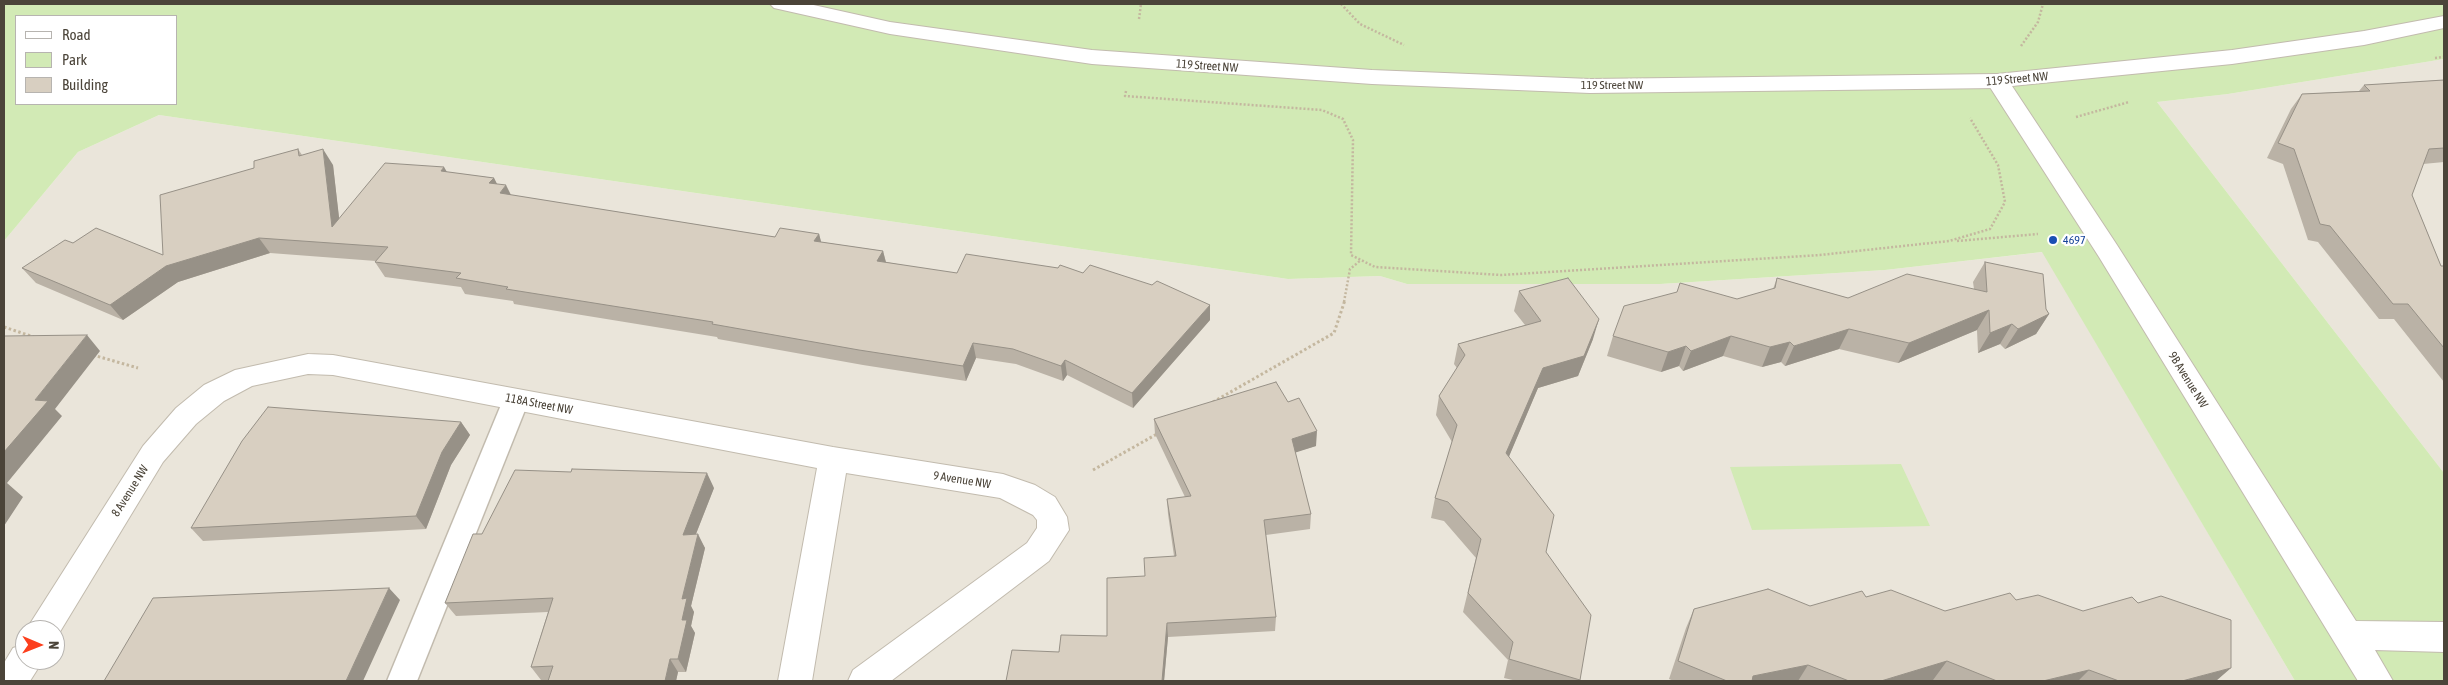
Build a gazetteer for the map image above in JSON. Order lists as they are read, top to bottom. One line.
{"streets":{"street":["119 Street NW","9B Avenue NW","118A Street NW","9 Avenue NW","8 Avenue NW"]},"crossings":[["119 Street NW","9B Avenue NW"],["118A Street NW","9 Avenue NW"],["118A Street NW","8 Avenue NW"]],"places":["4697"],"legend":["Road","Park","Building"],"north":"right"}
